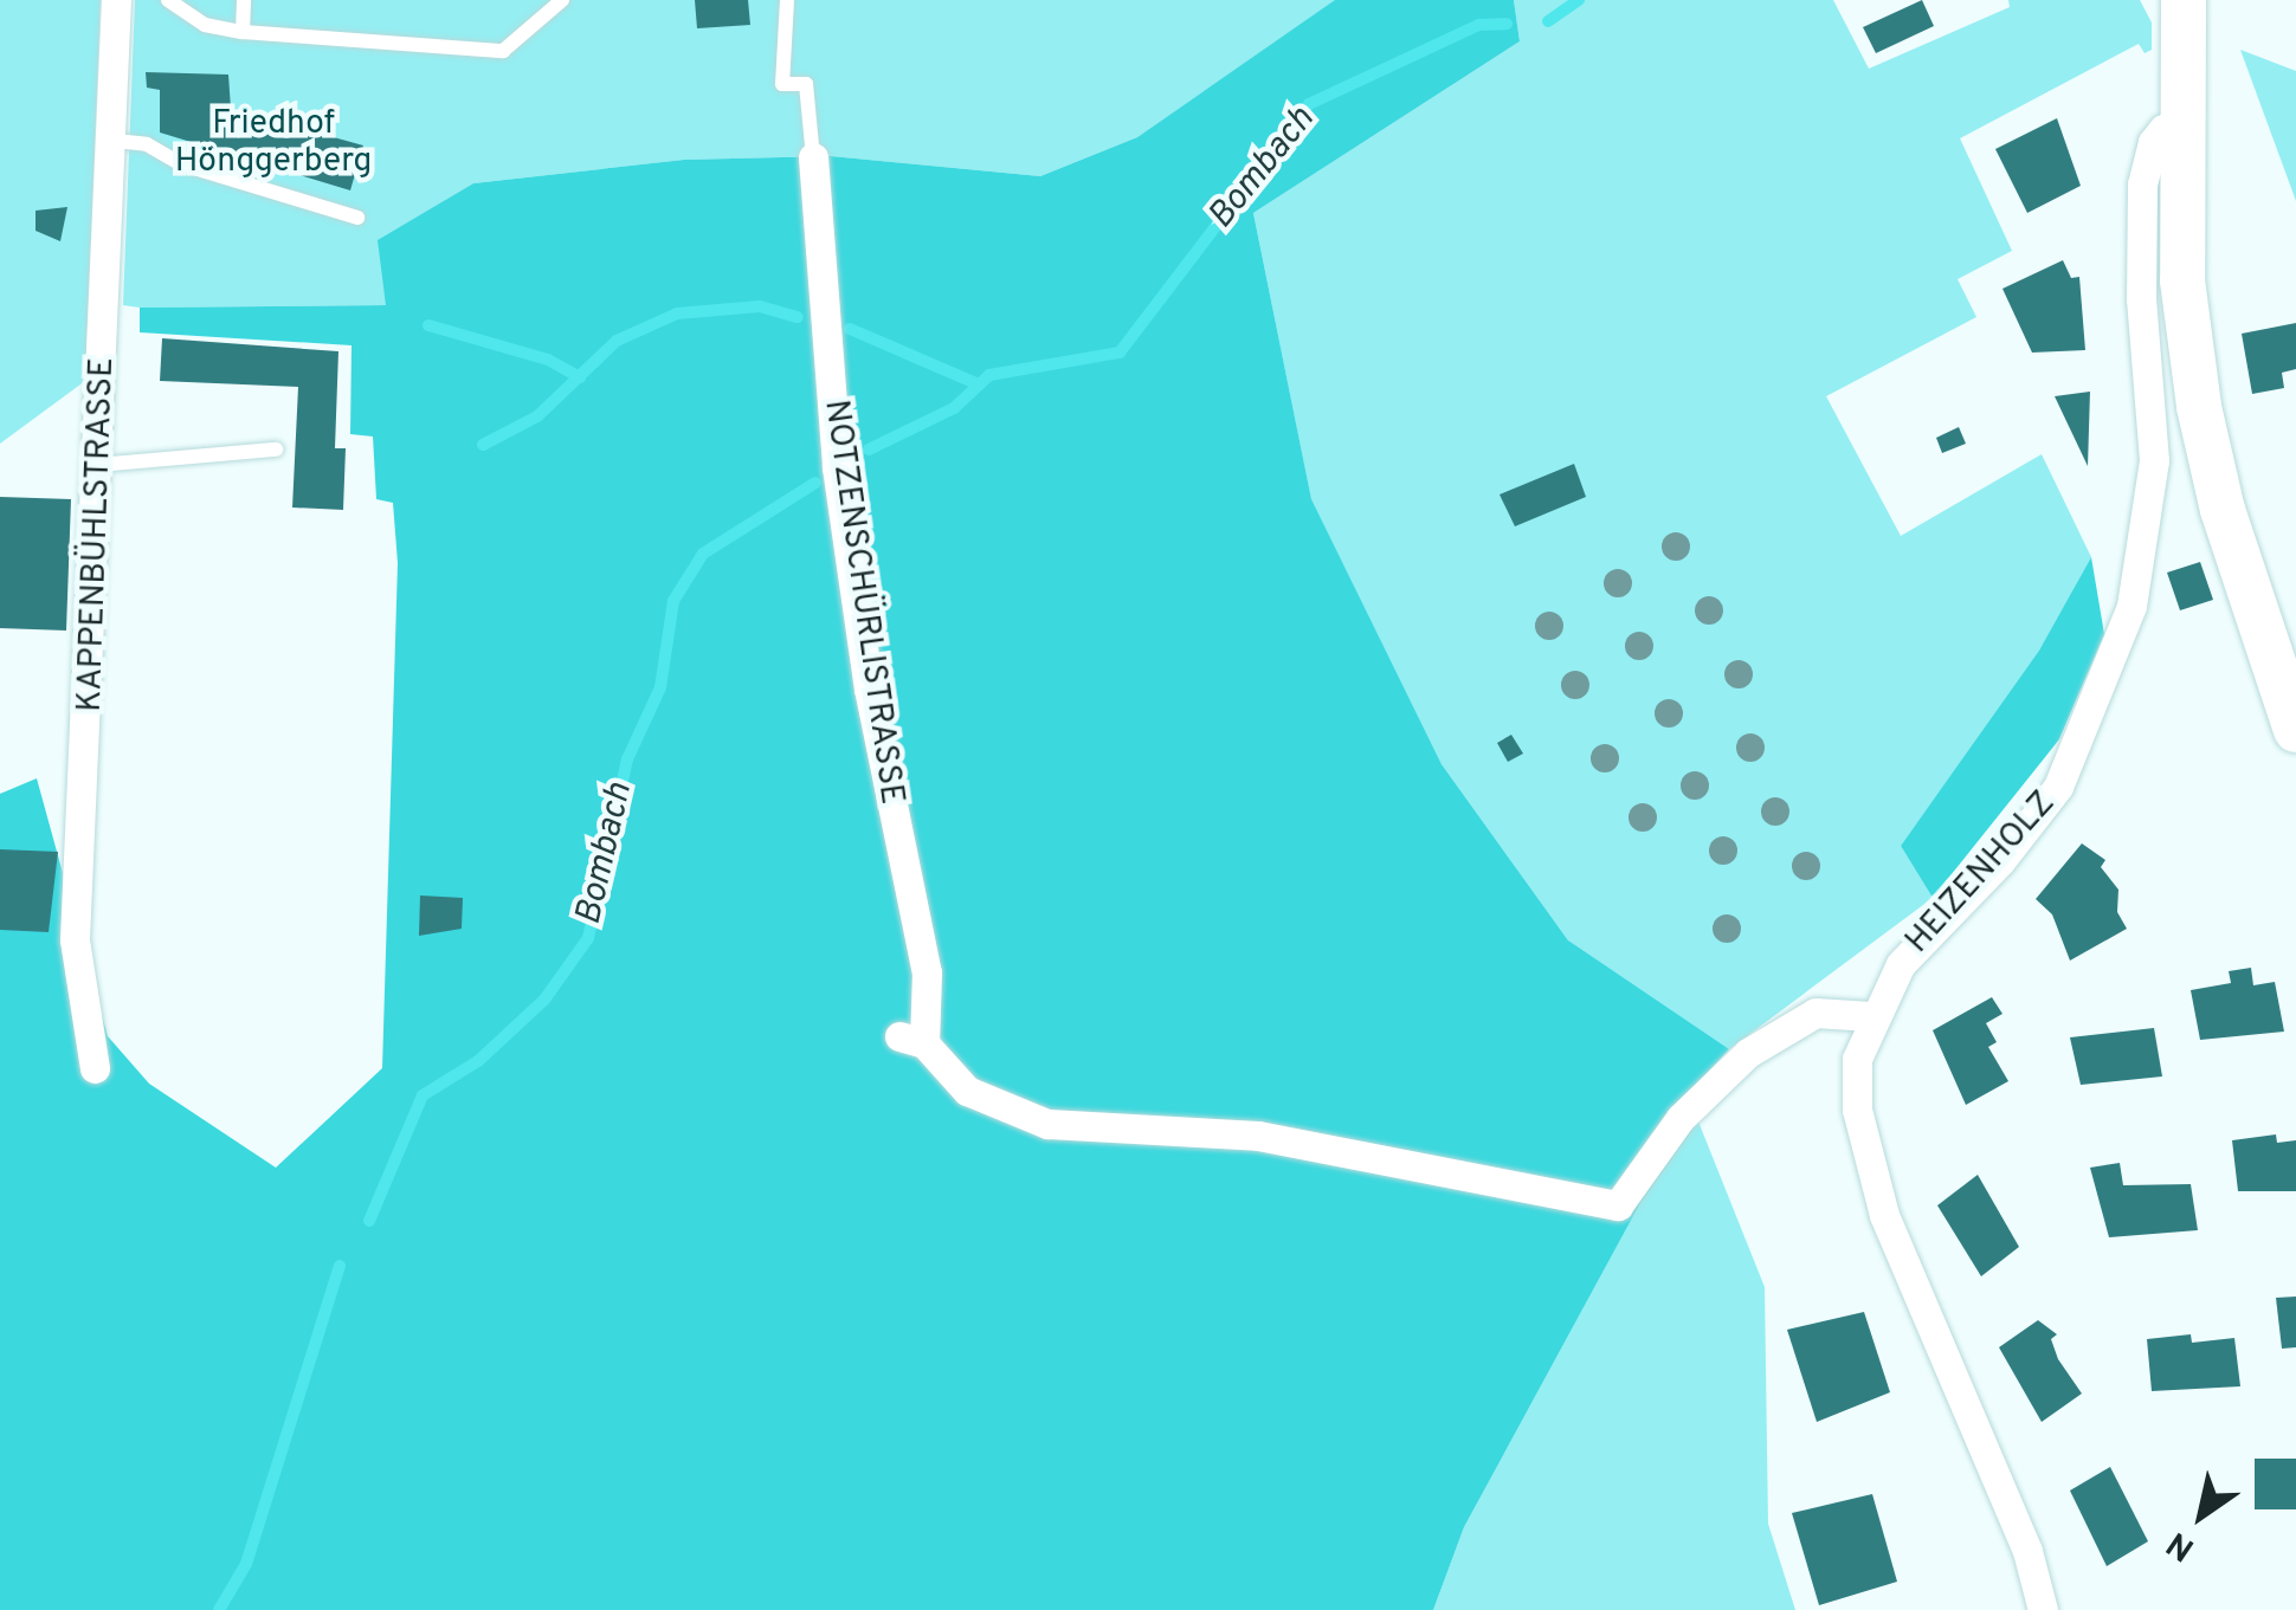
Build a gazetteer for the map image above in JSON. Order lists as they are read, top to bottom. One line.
{"streets":{"street":["KAPPENBÜHLSTRASSE","NOTZENSCHÜRLISTRASSE","HEIZENHOLZ"]},"crossings":[["NOTZENSCHÜRLISTRASSE","HEIZENHOLZ"]],"water":["Bombach"],"parks":["Friedhof Hönggerberg"],"north":"bottom left"}
